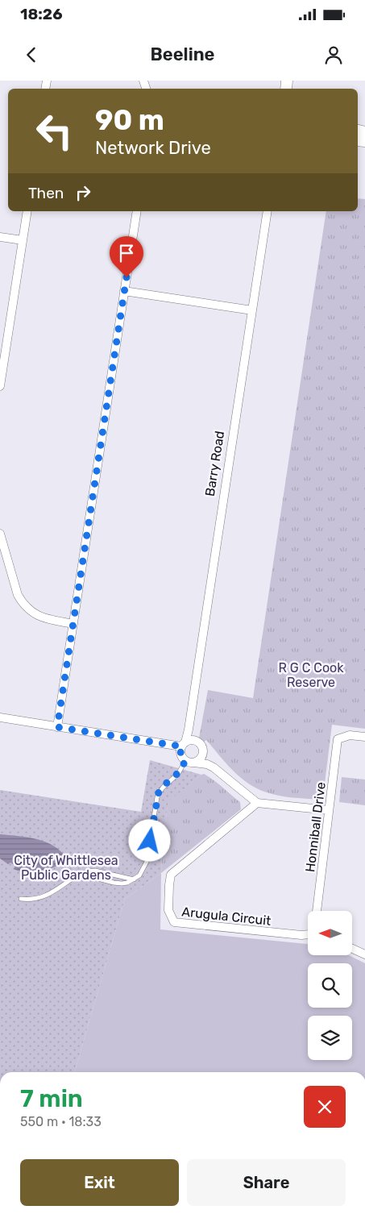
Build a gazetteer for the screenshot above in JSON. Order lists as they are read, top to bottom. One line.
{"streets":{"street":["Barry Road","Honniball Drive","Arugula Circuit"]},"parks":["R G C Cook Reserve","City of Whittlesea Public Gardens"],"north":"left","page":{"status":"18:26","header":"Beeline","turn":["90 m","Network Drive"],"then":"Then","heading":["7 min","550 m · 18:33"],"buttons":["Exit","Share"]}}
